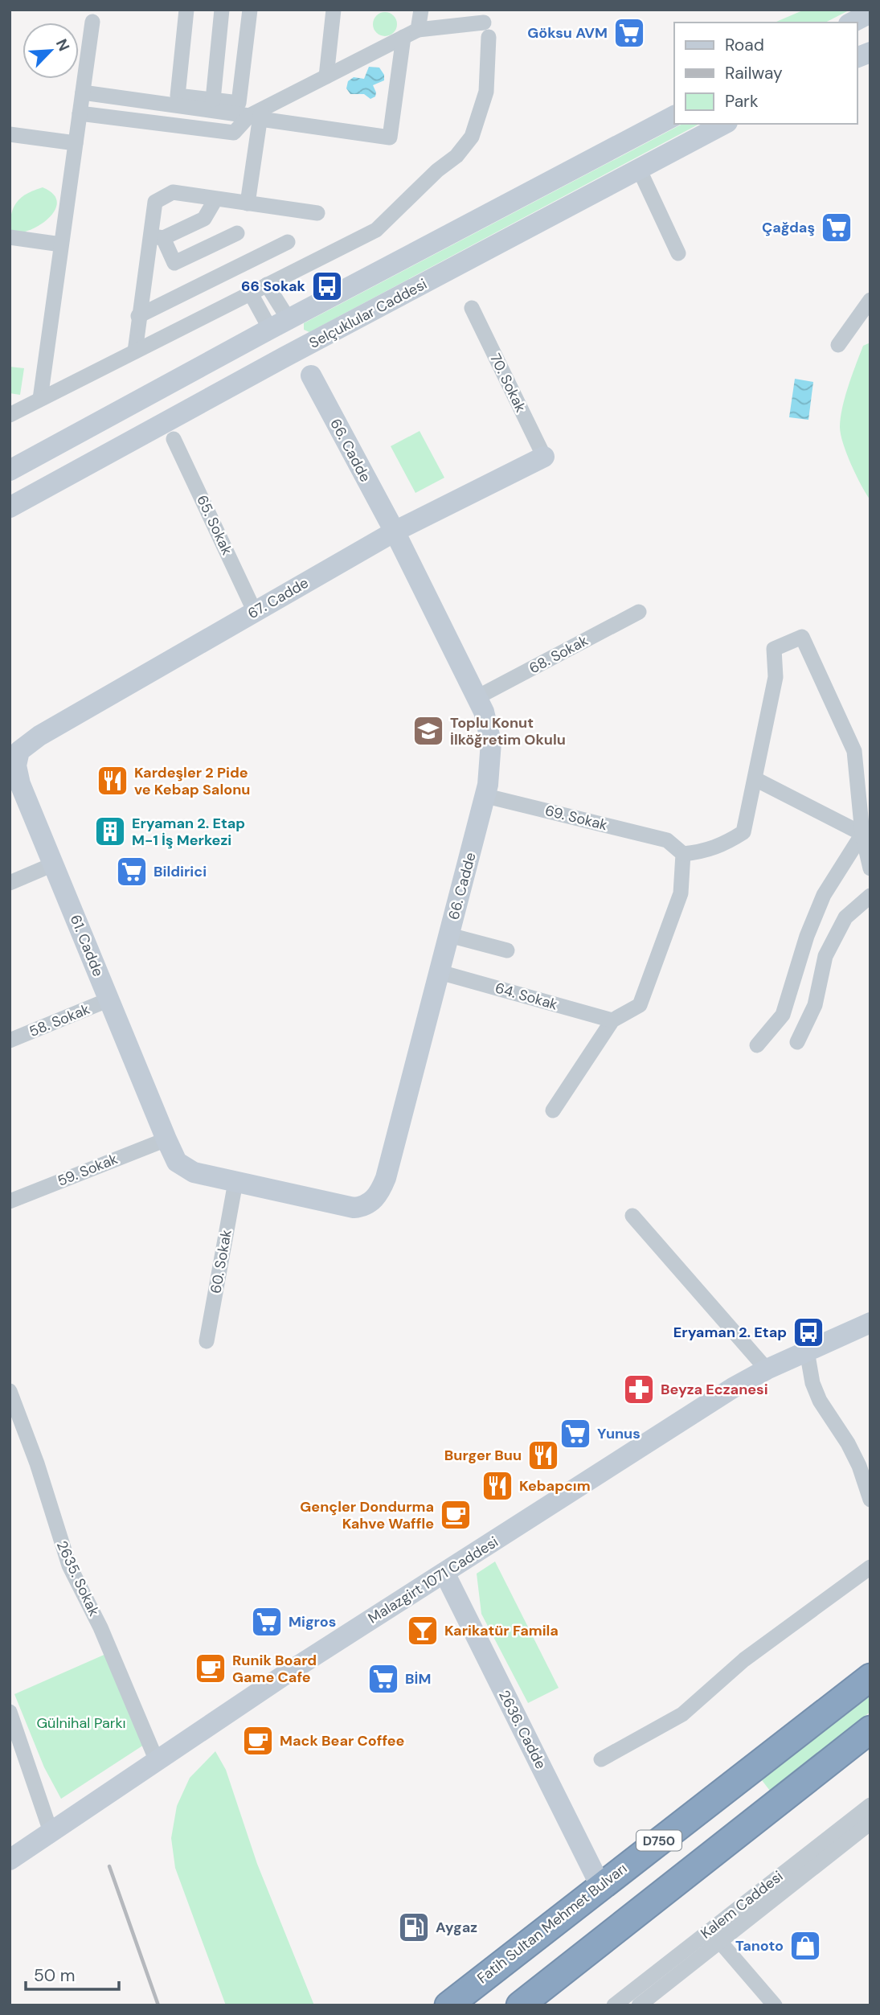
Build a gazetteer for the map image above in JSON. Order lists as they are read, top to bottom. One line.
{"streets":{"highway":["D750","Fatih Sultan Mehmet Bulvarı"],"street":["Selçuklular Caddesi","70. Sokak","66. Cadde","65. Sokak","67. Cadde","68. Sokak","69. Sokak","61. Cadde","64. Sokak","58. Sokak","59. Sokak","60. Sokak","2635. Sokak","Malazgirt 1071 Caddesi","2636. Cadde","Kalem Caddesi"]},"crossings":[["Selçuklular Caddesi","66. Cadde"],["70. Sokak","67. Cadde"],["66. Cadde","67. Cadde"],["66. Cadde","68. Sokak"],["66. Cadde","69. Sokak"],["66. Cadde","61. Cadde"],["66. Cadde","64. Sokak"],["66. Cadde","59. Sokak"],["66. Cadde","60. Sokak"],["65. Sokak","67. Cadde"],["67. Cadde","61. Cadde"],["61. Cadde","58. Sokak"],["61. Cadde","59. Sokak"],["2635. Sokak","Malazgirt 1071 Caddesi"],["Malazgirt 1071 Caddesi","2636. Cadde"],["2636. Cadde","Fatih Sultan Mehmet Bulvarı"]],"parks":["Gülnihal Parkı"],"places":{"supermarket":["Göksu AVM","Çağdaş","Bildirici","Yunus","Migros","BİM"],"bus stop":["66 Sokak","Eryaman 2. Etap"],"school or university":["Toplu Konut İlköğretim Okulu"],"restaurant":["Kardeşler 2 Pide ve Kebap Salonu","Burger Buu","Kebapcım"],"building":["Eryaman 2. Etap M-1 İş Merkezi"],"pharmacy":["Beyza Eczanesi"],"cafe":["Gençler Dondurma Kahve Waffle","Runik Board Game Cafe","Mack Bear Coffee"],"bar":["Karikatür Famila"],"fuel station":["Aygaz"],"shop":["Tanoto"]},"legend":["Road","Railway","Park"],"scale_bar":"50 m","north":"top right"}
